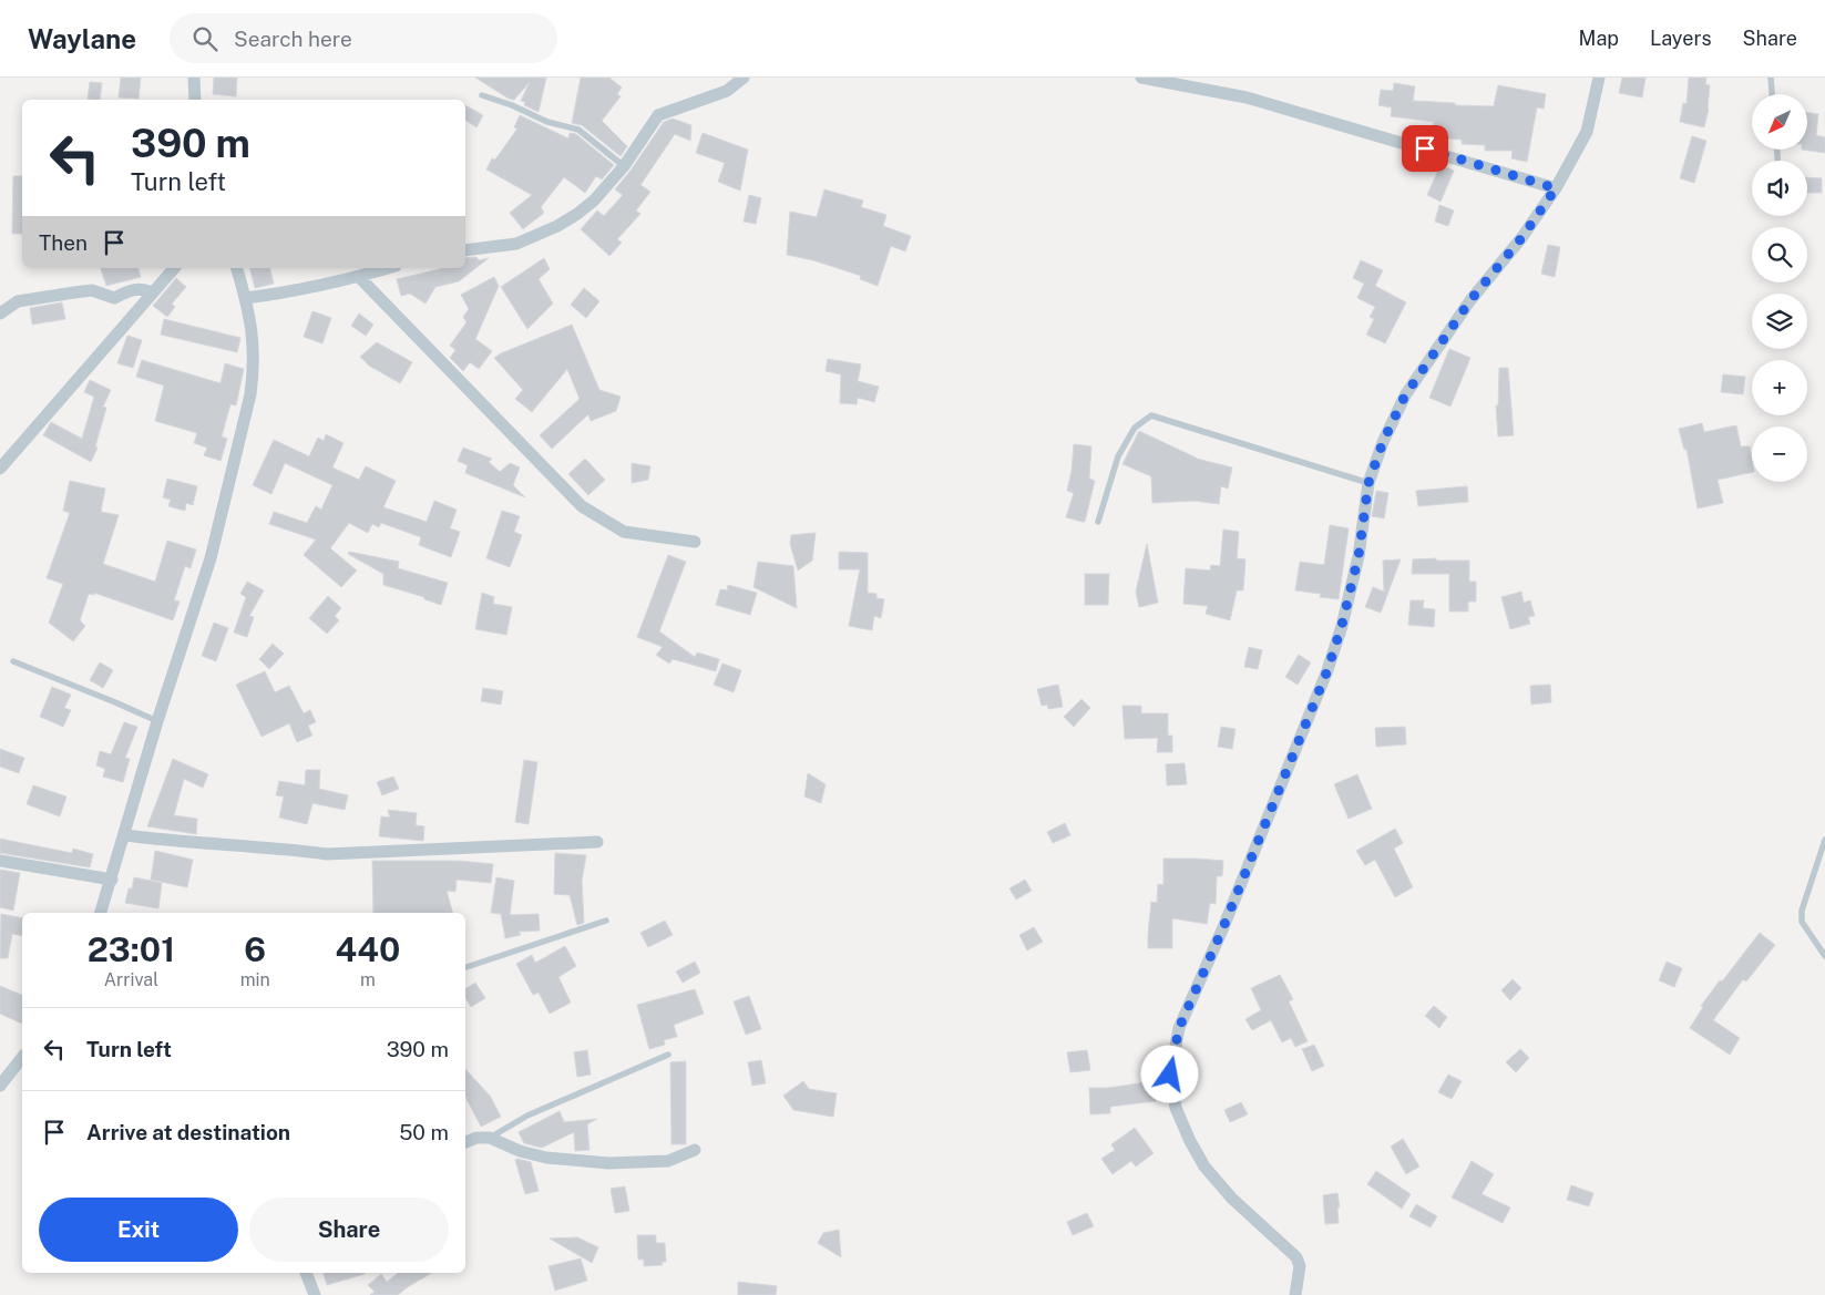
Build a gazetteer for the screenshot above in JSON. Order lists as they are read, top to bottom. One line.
{"north":"bottom left","page":{"header":"Waylane","search":"Search here","nav":["Map","Layers","Share"],"map_buttons":["+","−"],"turn":["390 m","Turn left"],"then":"Then","eta":["23:01","Arrival","6","min","440","m"],"list":[{"name":"Turn left","value":"390 m"},{"name":"Arrive at destination","value":"50 m"}],"buttons":["Exit","Share"]}}
